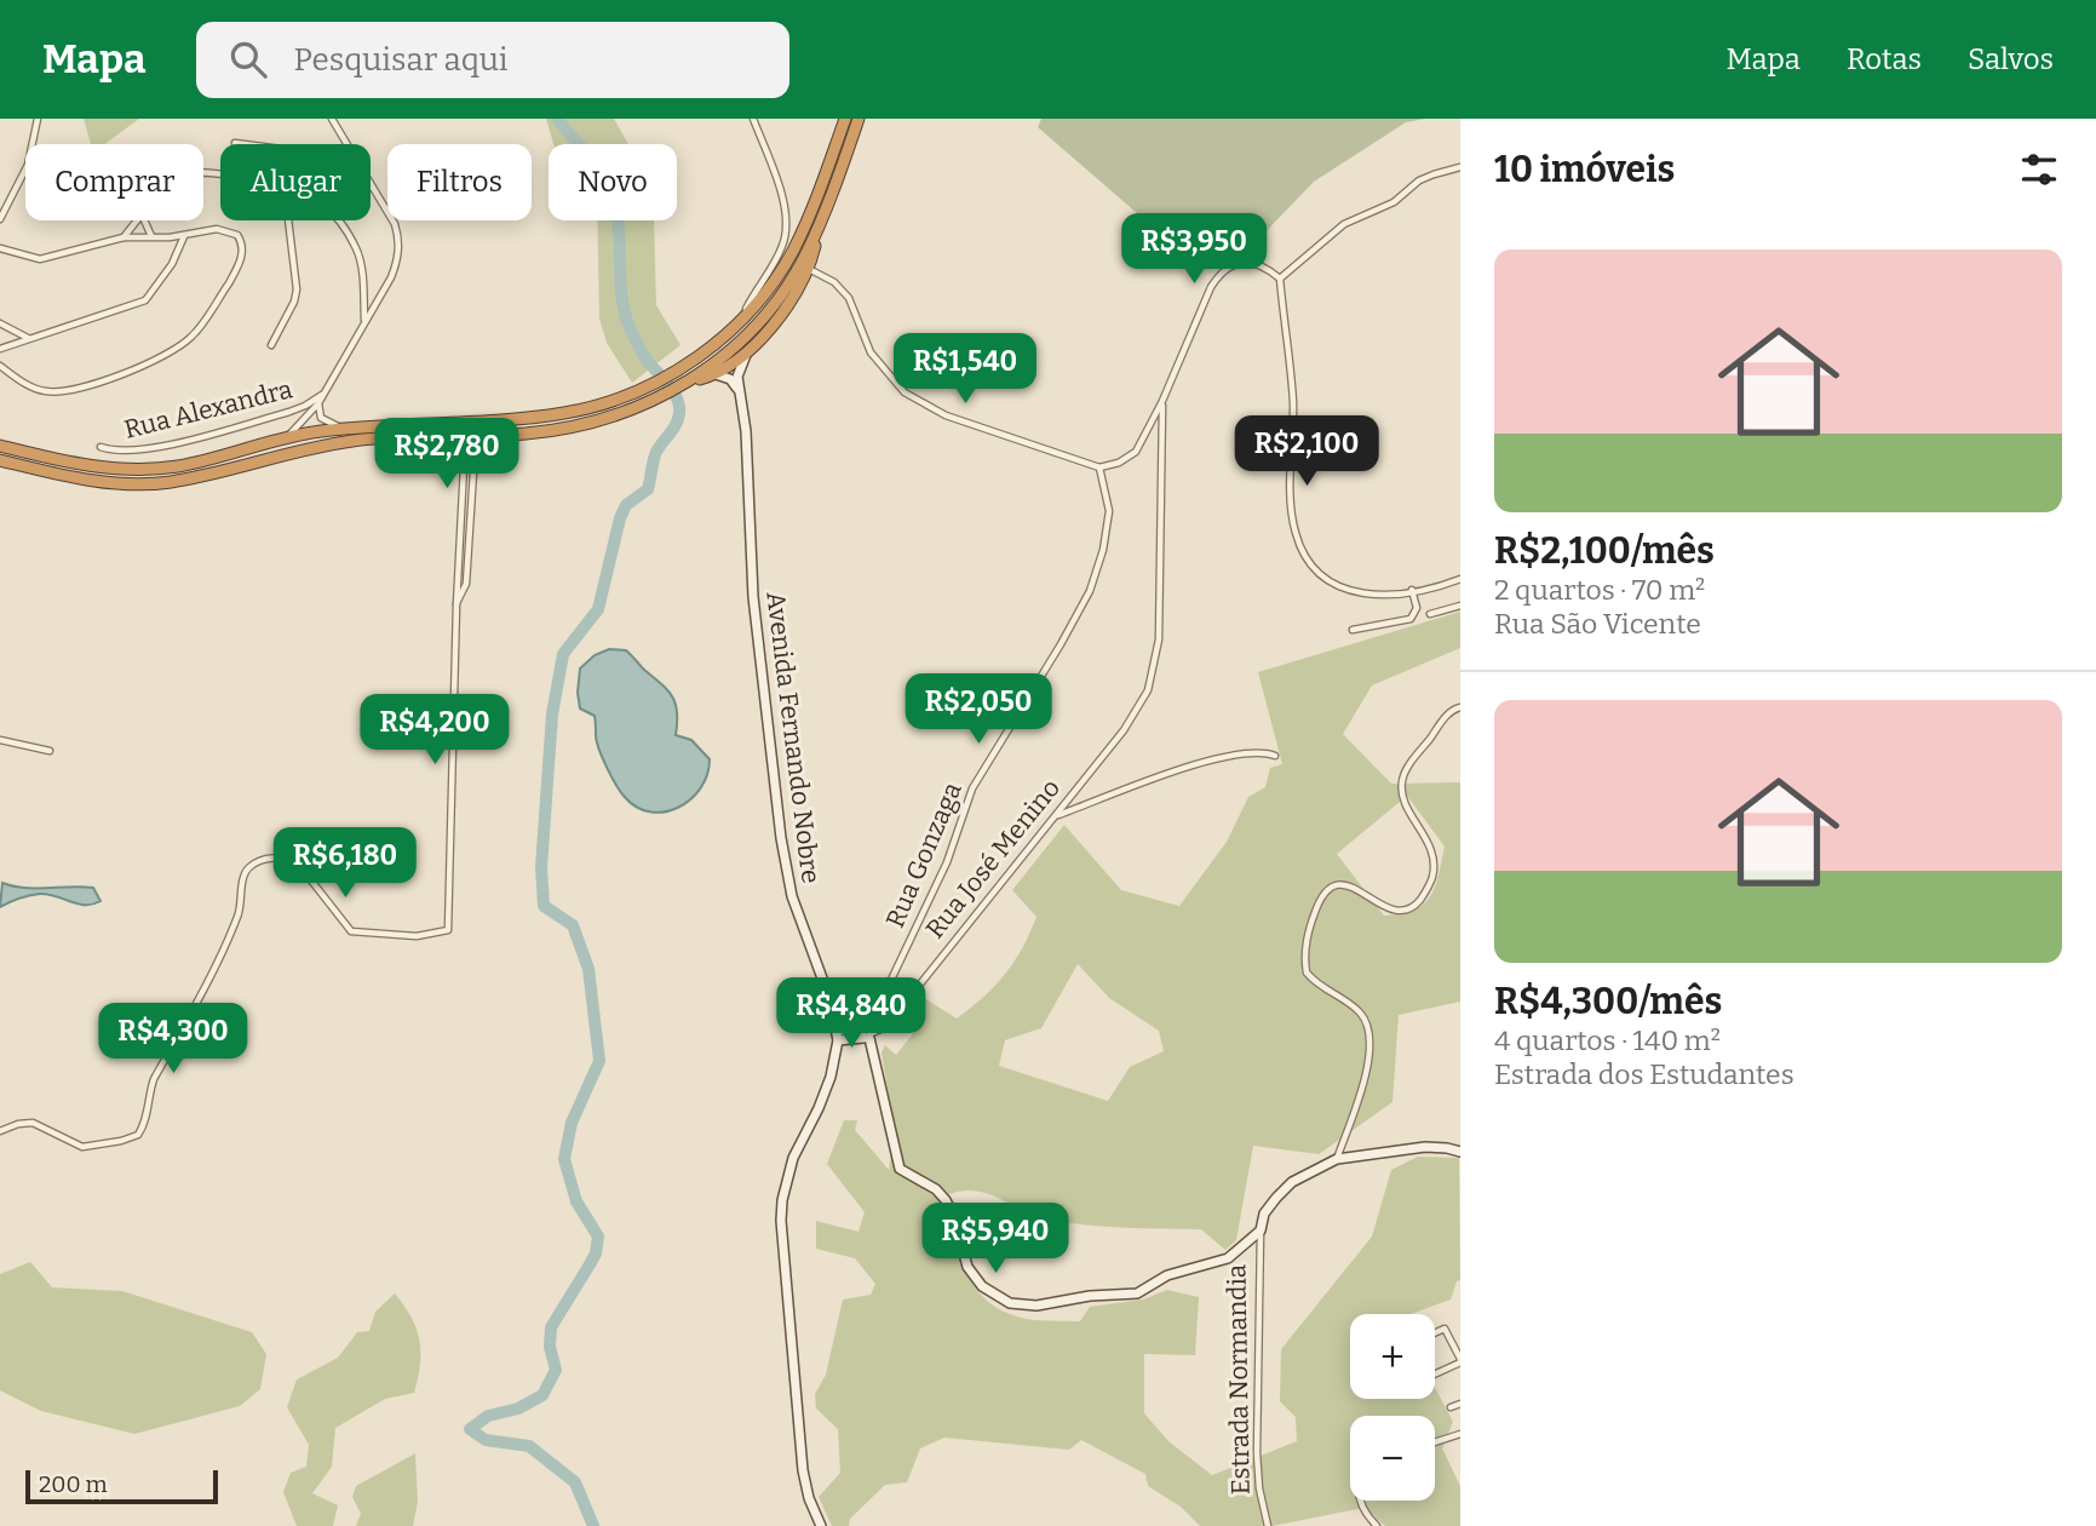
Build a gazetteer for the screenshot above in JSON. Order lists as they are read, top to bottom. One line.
{"streets":{"main road":["Avenida Fernando Nobre","Estrada Normandia"],"street":["Rua Alexandra","Rua Gonzaga","Rua José Menino"]},"crossings":[["Rua Gonzaga","Rua José Menino"],["Rua Gonzaga","Estrada Normandia"],["Rua José Menino","Estrada Normandia"]],"scale_bar":"200 m","page":{"header":"Mapa","search":"Pesquisar aqui","nav":["Mapa","Rotas","Salvos"],"heading":"10 imóveis","chip":["Comprar","Alugar","Filtros","Novo"],"price":["R$3,950","R$1,540","R$2,100","R$2,780","R$2,050","R$4,200","R$6,180","R$4,840","R$4,300","R$5,940"],"list":[{"name":"R$2,100/mês","note":"2 quartos · 70 m² · Rua São Vicente"},{"name":"R$4,300/mês","note":"4 quartos · 140 m² · Estrada dos Estudantes"}],"map_buttons":["+","−"],"scale":"200 m"}}
